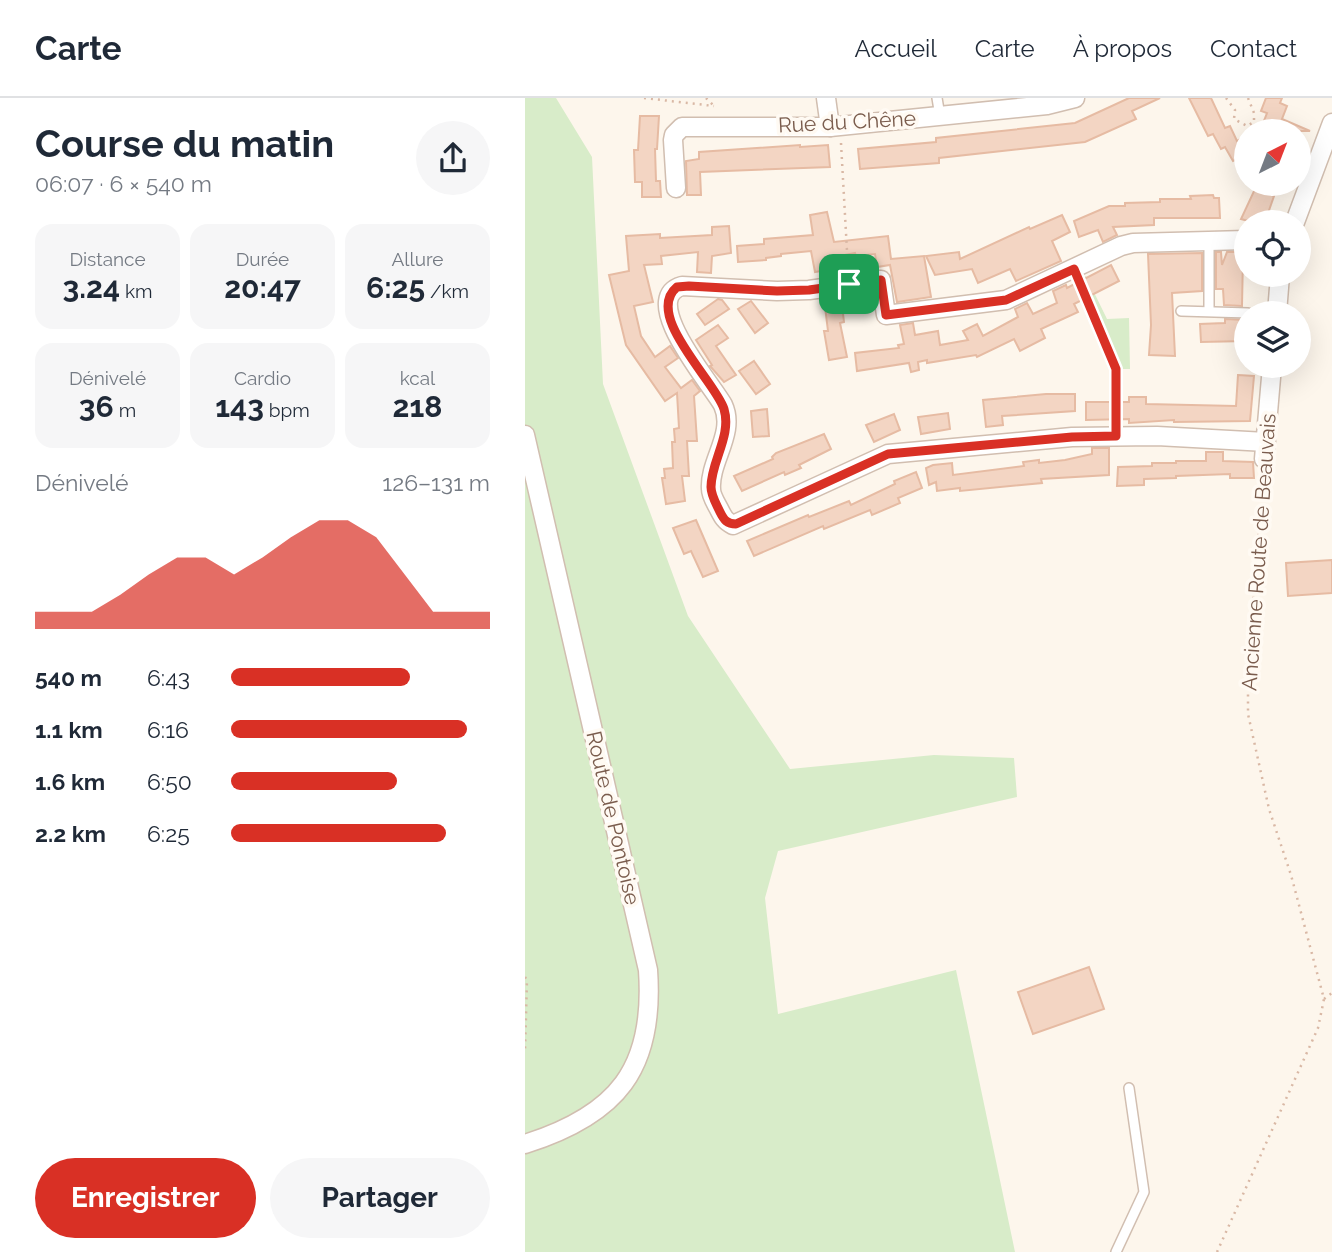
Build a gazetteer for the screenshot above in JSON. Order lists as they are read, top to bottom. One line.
{"streets":{"street":["Rue du Chêne","Ancienne Route de Beauvais","Route de Pontoise"]},"north":"top right","page":{"header":"Carte","nav":["Accueil","Carte","À propos","Contact"],"heading":["Course du matin","06:07 · 6 × 540 m"],"stats":[["Distance","3.24 km"],["Durée","20:47"],["Allure","6:25 /km"],["Dénivelé","36 m"],["Cardio","143 bpm"],["kcal","218"]],"chart":["Dénivelé","126–131 m"],"list":[{"name":"540 m","note":"6:43"},{"name":"1.1 km","note":"6:16"},{"name":"1.6 km","note":"6:50"},{"name":"2.2 km","note":"6:25"}],"buttons":["Enregistrer","Partager"]}}
